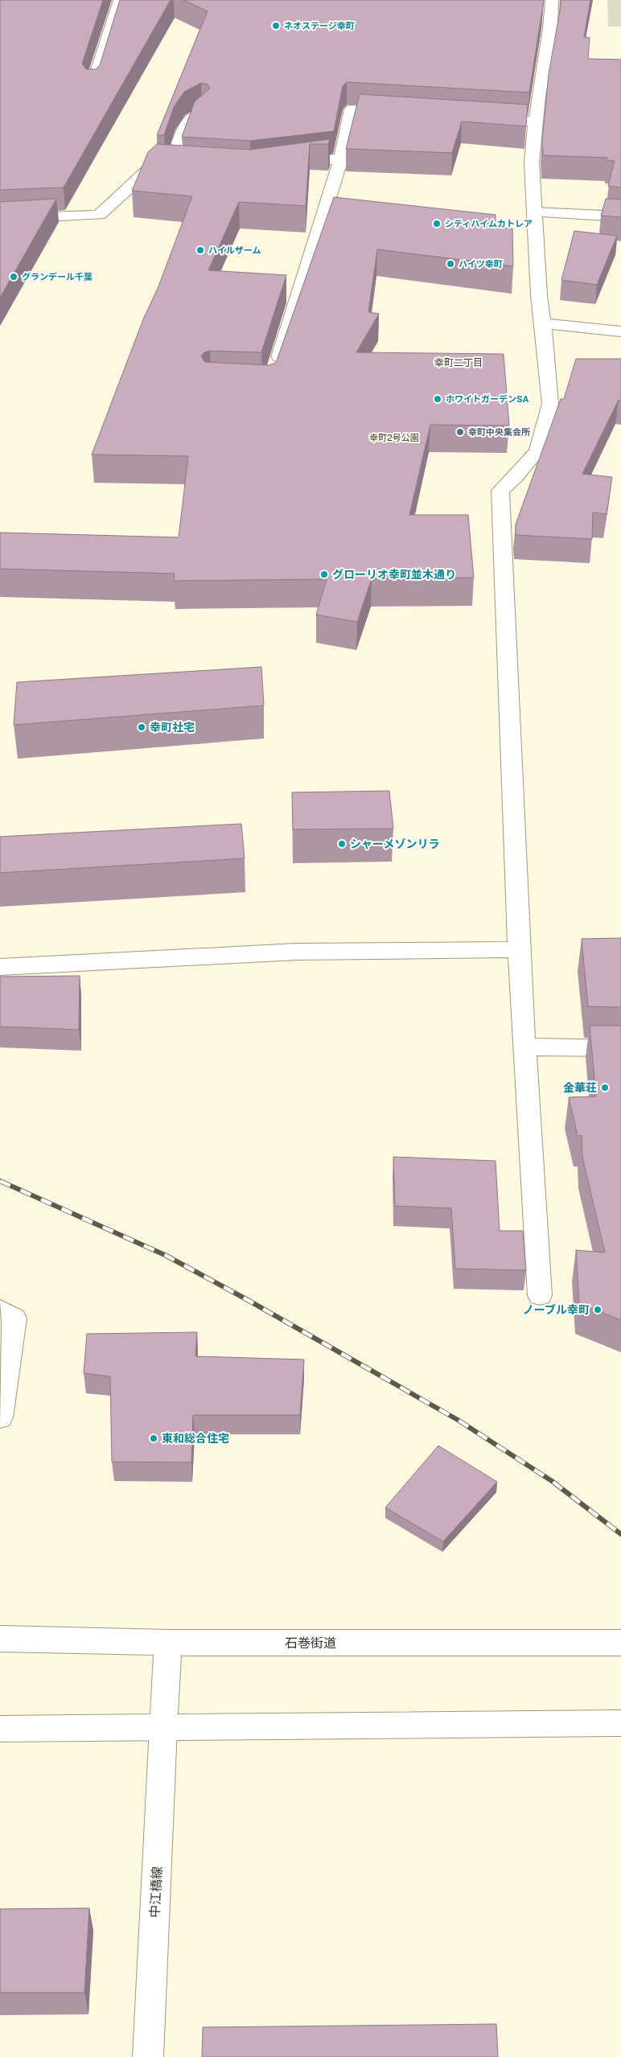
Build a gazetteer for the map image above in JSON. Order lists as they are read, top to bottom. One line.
{"streets":{"street":["石巻街道","中江橋線"]},"crossings":[["石巻街道","中江橋線"]],"districts":["幸町二丁目"],"parks":["幸町2号公園"],"places":["ネオステージ幸町","シティハイムカトレア","ハイルザーム","ハイツ幸町","グランデール千葉","ホワイトガーデンSA","幸町中央集会所","グローリオ幸町並木通り","幸町社宅","シャーメゾンリラ","金華荘","ノーブル幸町","東和総合住宅"]}
